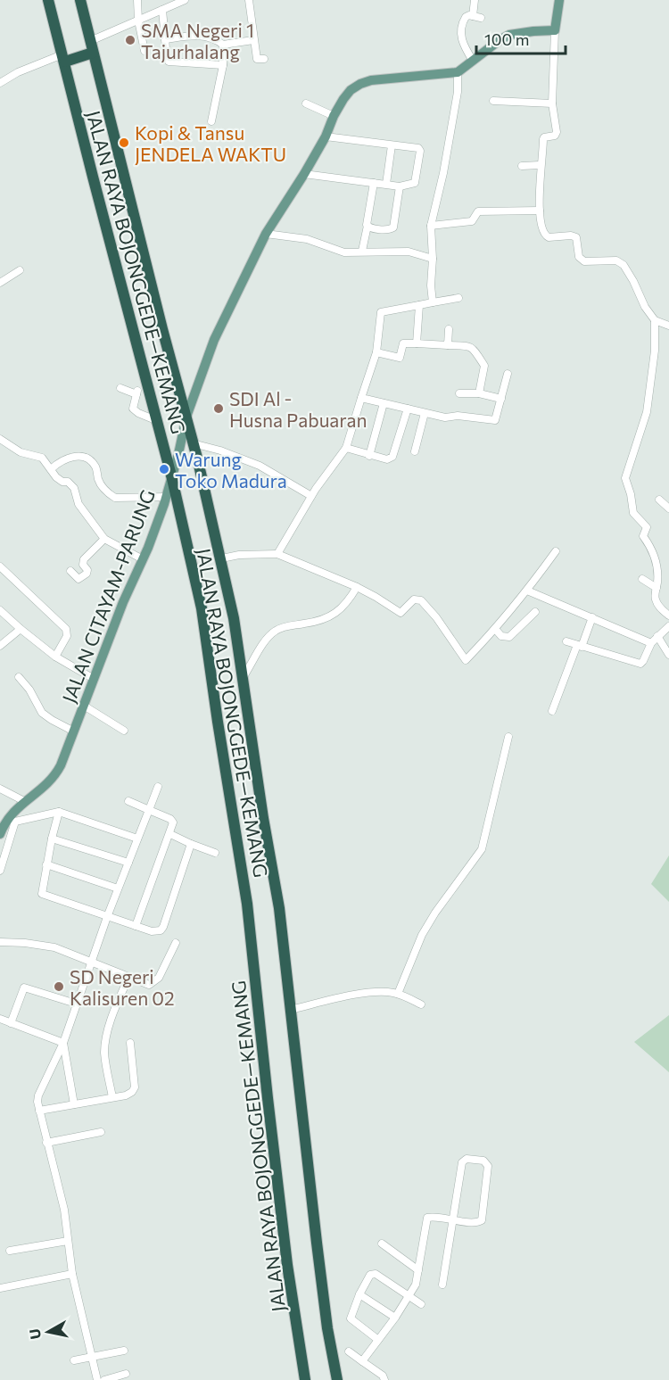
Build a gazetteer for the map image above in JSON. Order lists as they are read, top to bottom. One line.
{"streets":{"highway":["JALAN RAYA BOJONGGEDE—KEMANG"],"main road":["JALAN CITAYAM-PARUNG"]},"crossings":[["JALAN RAYA BOJONGGEDE—KEMANG","JALAN CITAYAM-PARUNG"]],"places":["SMA Negeri 1 Tajurhalang","Kopi & Tansu JENDELA WAKTU","SDI Al - Husna Pabuaran","Warung Toko Madura","SD Negeri Kalisuren 02"],"scale_bar":"100 m","north":"left"}
